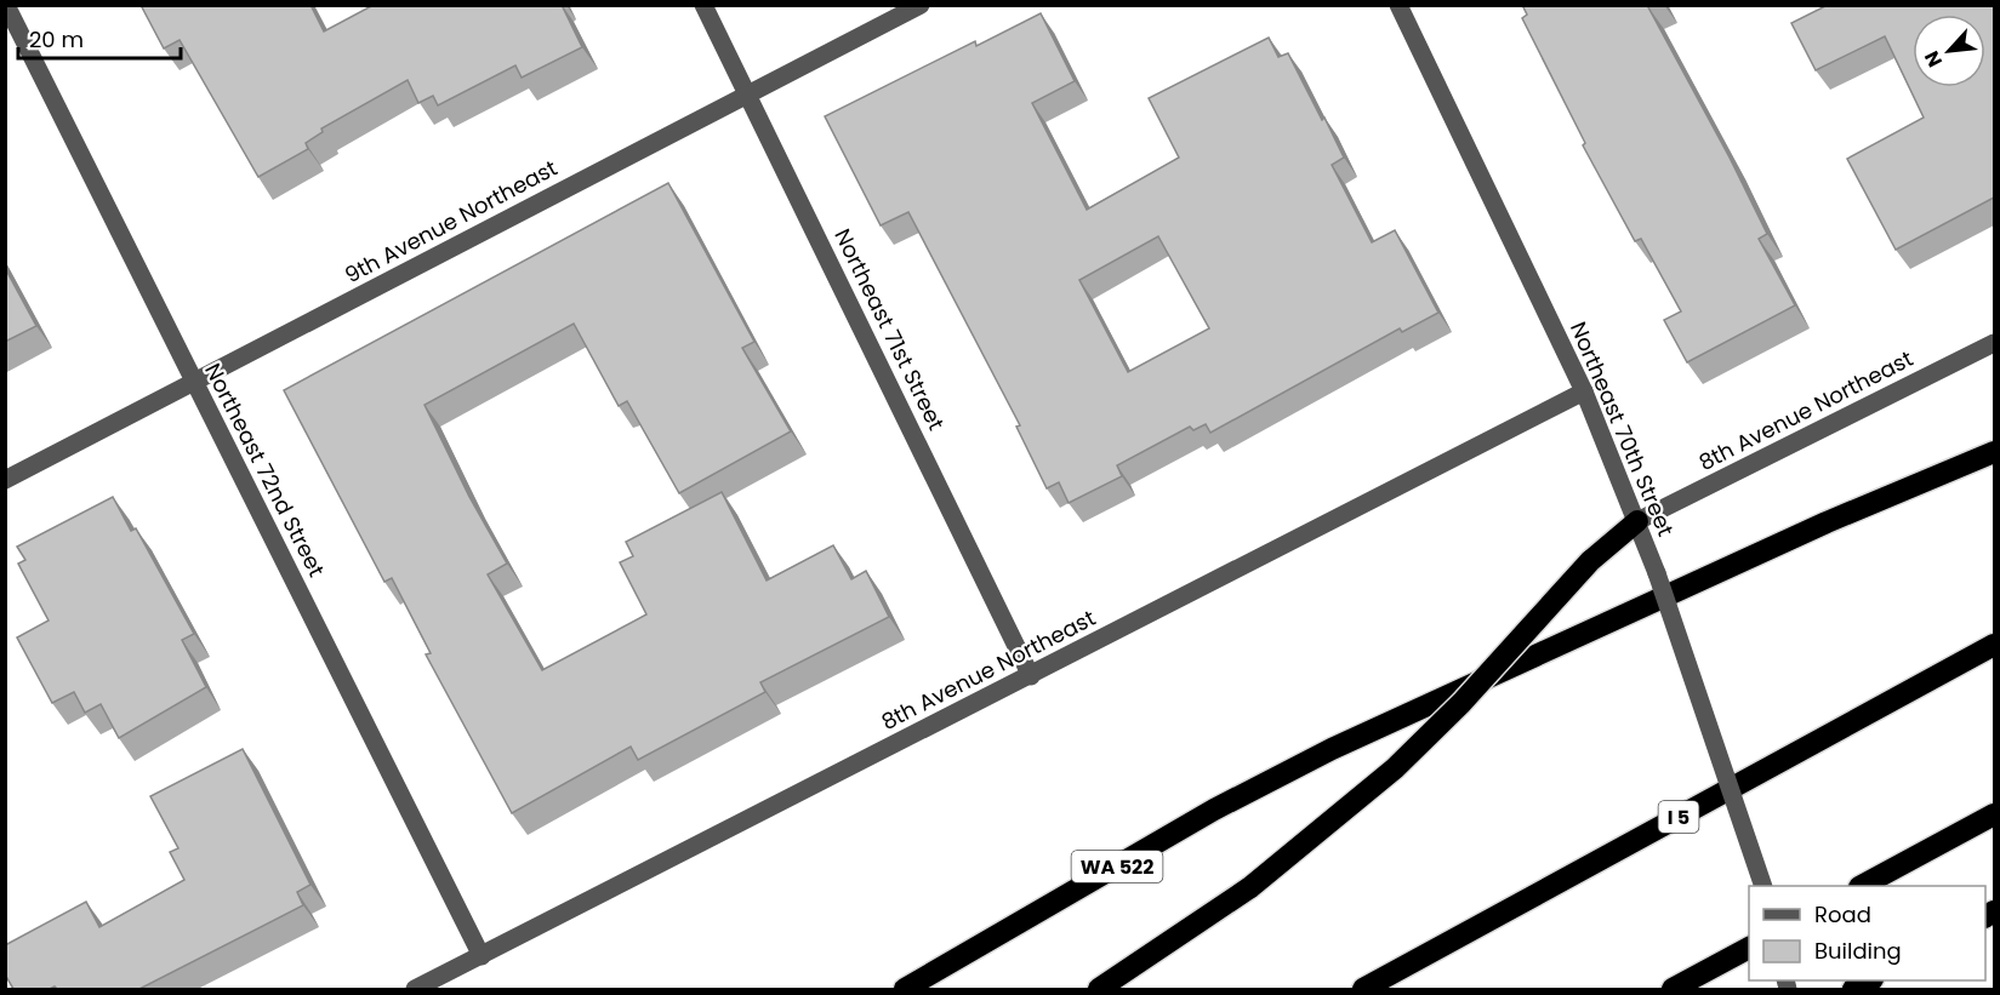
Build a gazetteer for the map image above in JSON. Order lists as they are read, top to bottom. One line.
{"streets":{"highway":["I 5","WA 522"],"street":["9th Avenue Northeast","Northeast 71st Street","8th Avenue Northeast","Northeast 70th Street","Northeast 72nd Street"]},"crossings":[["9th Avenue Northeast","Northeast 71st Street"],["9th Avenue Northeast","Northeast 72nd Street"],["Northeast 71st Street","8th Avenue Northeast"],["8th Avenue Northeast","Northeast 70th Street"],["8th Avenue Northeast","Northeast 72nd Street"]],"legend":["Road","Building"],"scale_bar":"20 m","north":"bottom left"}
